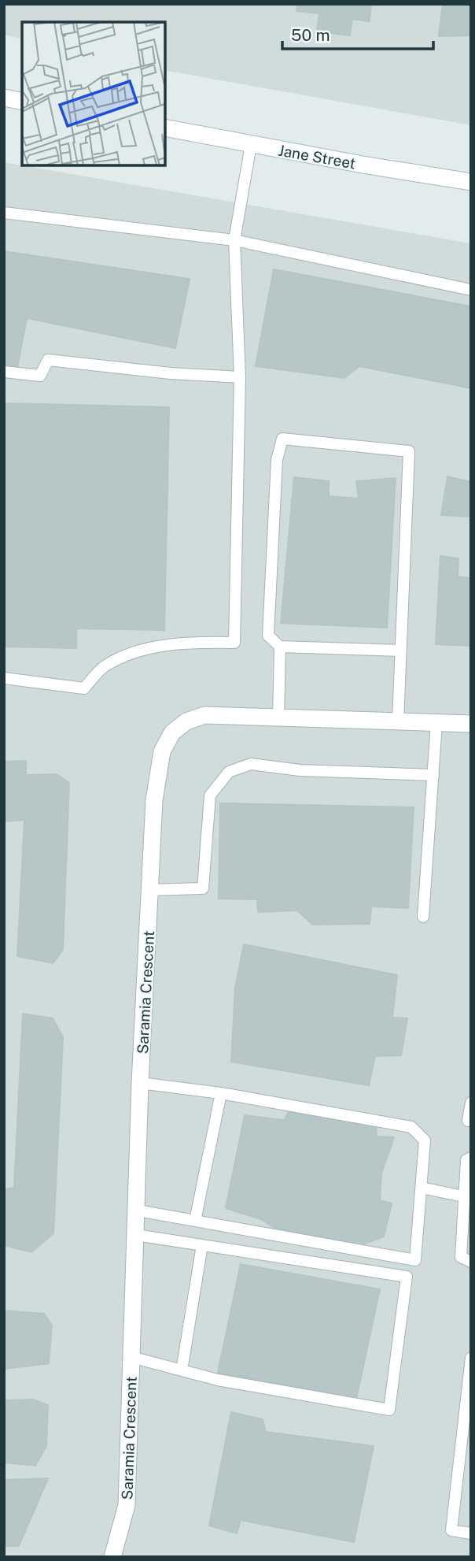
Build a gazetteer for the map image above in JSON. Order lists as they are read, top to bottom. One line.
{"streets":{"street":["Jane Street","Saramia Crescent"]},"scale_bar":"50 m"}
